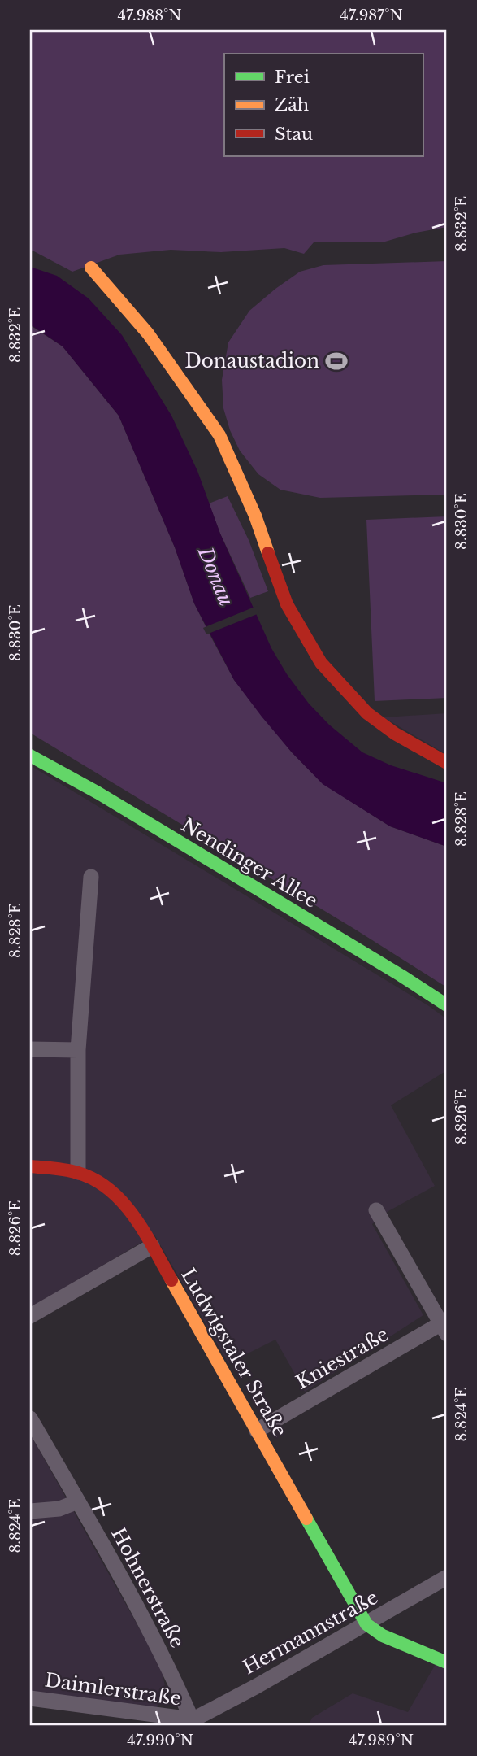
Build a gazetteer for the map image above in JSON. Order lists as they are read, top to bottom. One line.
{"streets":{"street":["Nendinger Allee","Ludwigstaler Straße","Kniestraße","Hohnerstraße","Hermannstraße","Daimlerstraße"]},"crossings":[["Ludwigstaler Straße","Kniestraße"],["Ludwigstaler Straße","Hermannstraße"],["Hohnerstraße","Hermannstraße"],["Hohnerstraße","Daimlerstraße"],["Hermannstraße","Daimlerstraße"]],"water":["Donau"],"places":{"sports":["Donaustadion"]},"legend":["Frei","Zäh","Stau"],"coordinates":["47.988°N","47.987°N","8.832°E","8.830°E","8.828°E","8.826°E","8.824°E","47.990°N","47.989°N"]}
